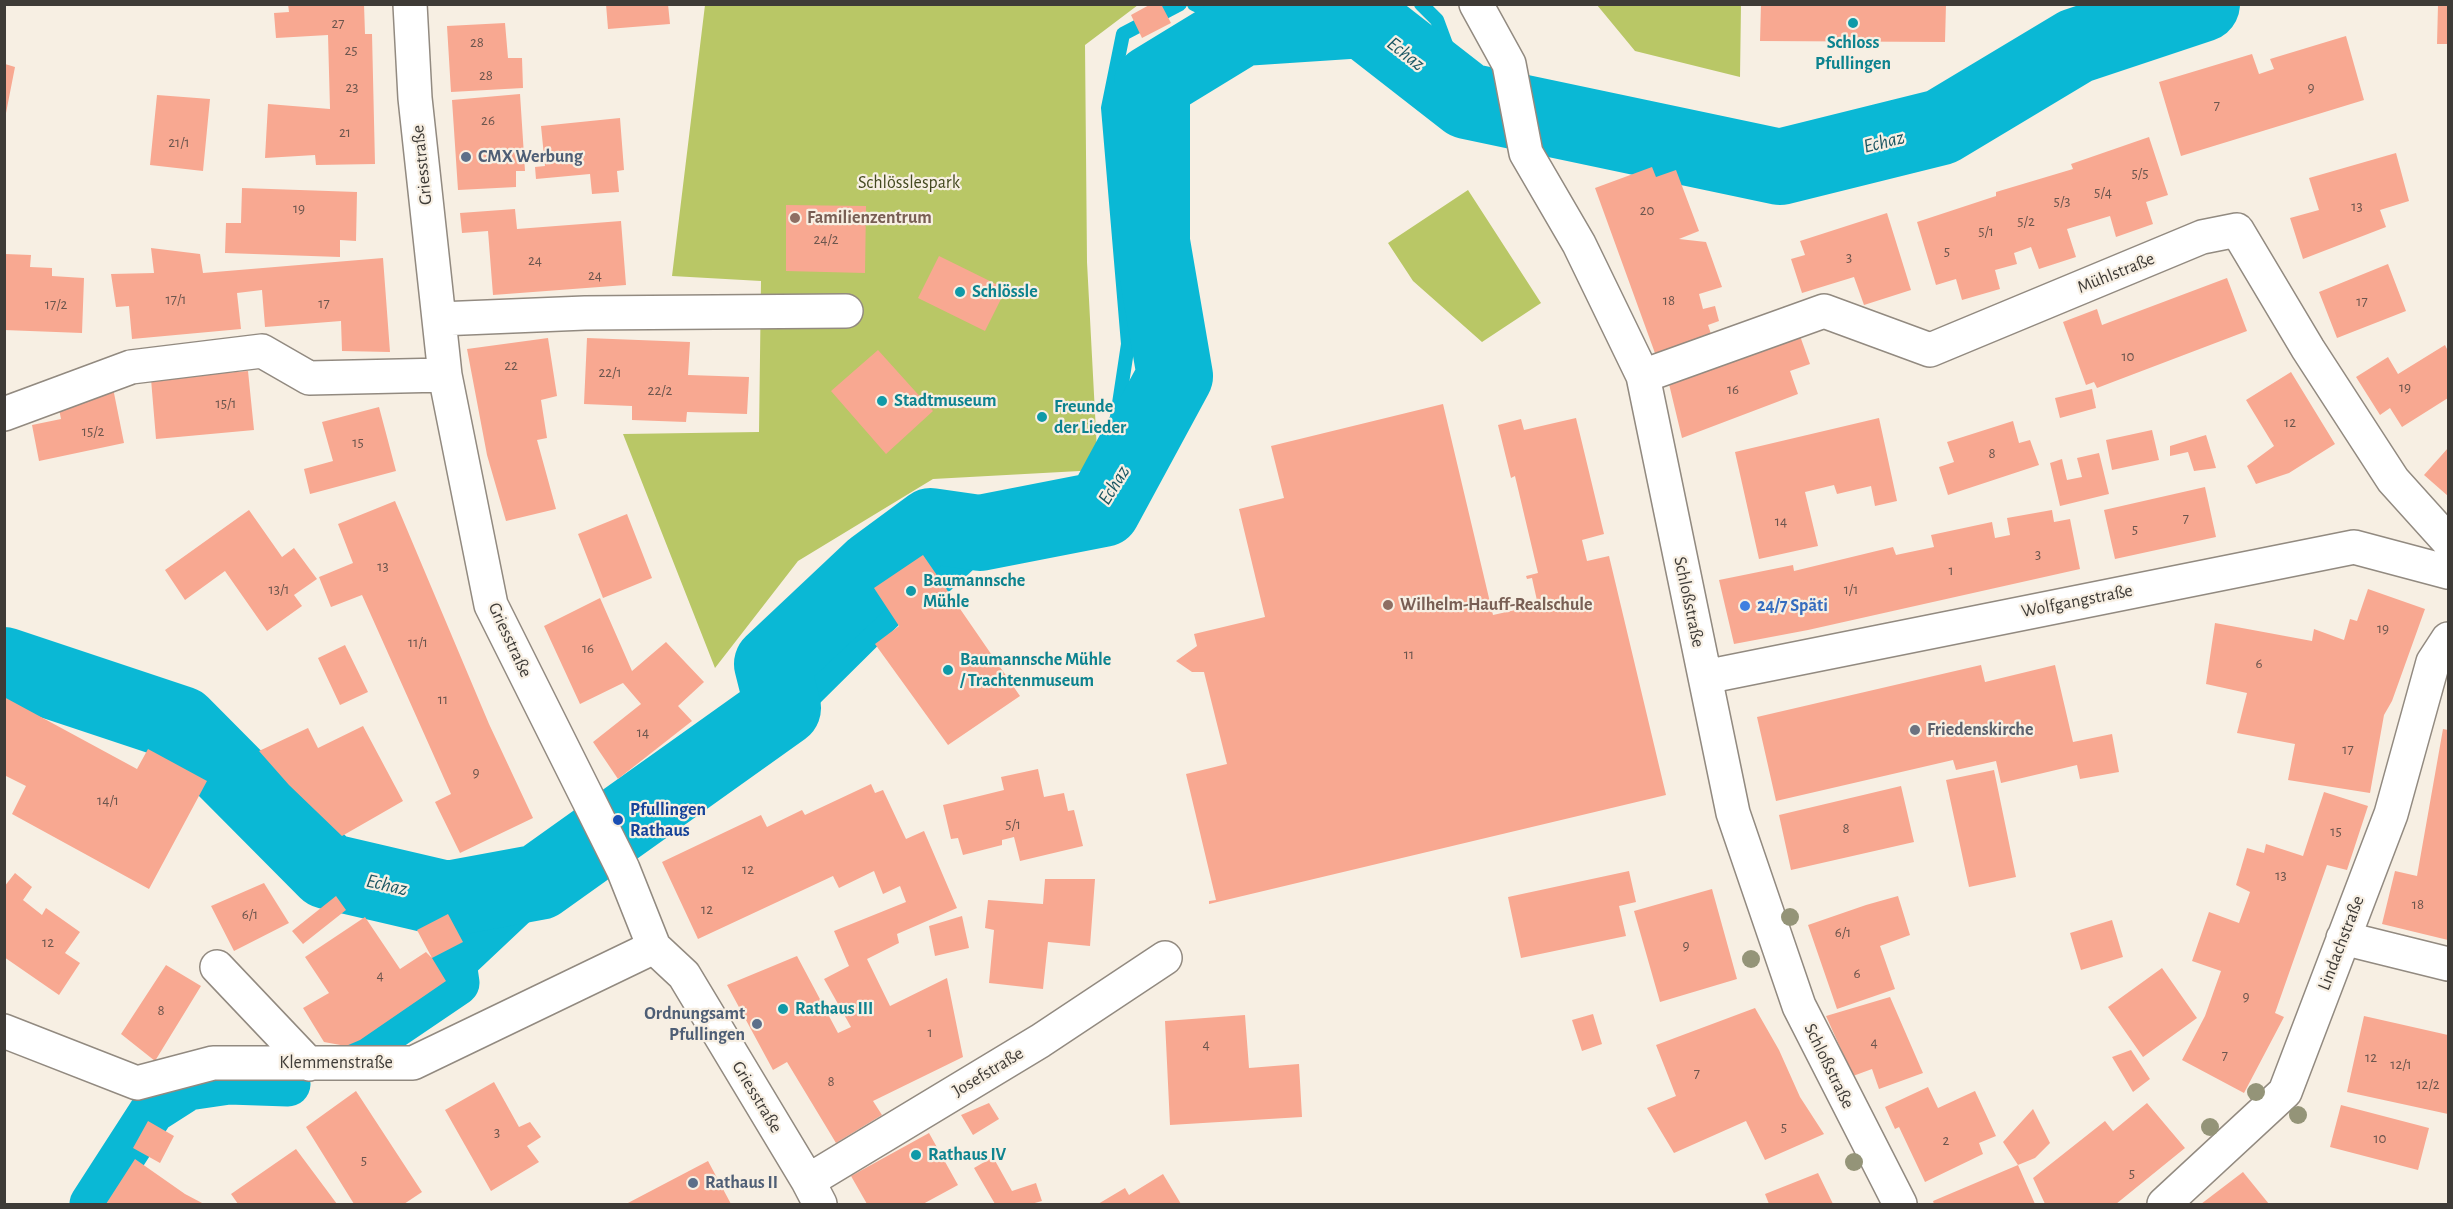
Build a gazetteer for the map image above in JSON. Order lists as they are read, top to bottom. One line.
{"streets":{"street":["Griesstraße","Mühlstraße","Wolfgangstraße","Schloßstraße","Lindachstraße","Klemmenstraße","Josefstraße"]},"crossings":[["Griesstraße","Klemmenstraße"],["Griesstraße","Josefstraße"],["Mühlstraße","Schloßstraße"],["Wolfgangstraße","Schloßstraße"]],"water":["Echaz"],"parks":["Schlösslespark"],"places":["Schloss Pfullingen","CMX Werbung","Familienzentrum","Schlössle","Stadtmuseum","Freunde der Lieder","Baumannsche Mühle","Wilhelm-Hauff-Realschule","24/7 Späti","Baumannsche Mühle / Trachtenmuseum","Friedenskirche","Pfullingen Rathaus","Rathaus III","Ordnungsamt Pfullingen","Rathaus IV","Rathaus II"],"house_numbers":["27","28","25","28","23","9","7","26","21","21/1","5/5","5/4","5/3","13","19","20","5/2","5/1","24/2","5","3","24","24","17/1","18","17","17","17/2","10","22","22/1","19","16","22/2","15/1","12","15/2","15","8","7","14","5","3","13","1","13/1","1/1","19","11/1","16","11","6","11","14","17","9","14/1","5/1","8","15","12","13","18","12","6/1","6/1","12","9","6","4","9","8","1","4","4","7","12","12/1","7","8","12/2","5","3","10","2","5","5"]}
